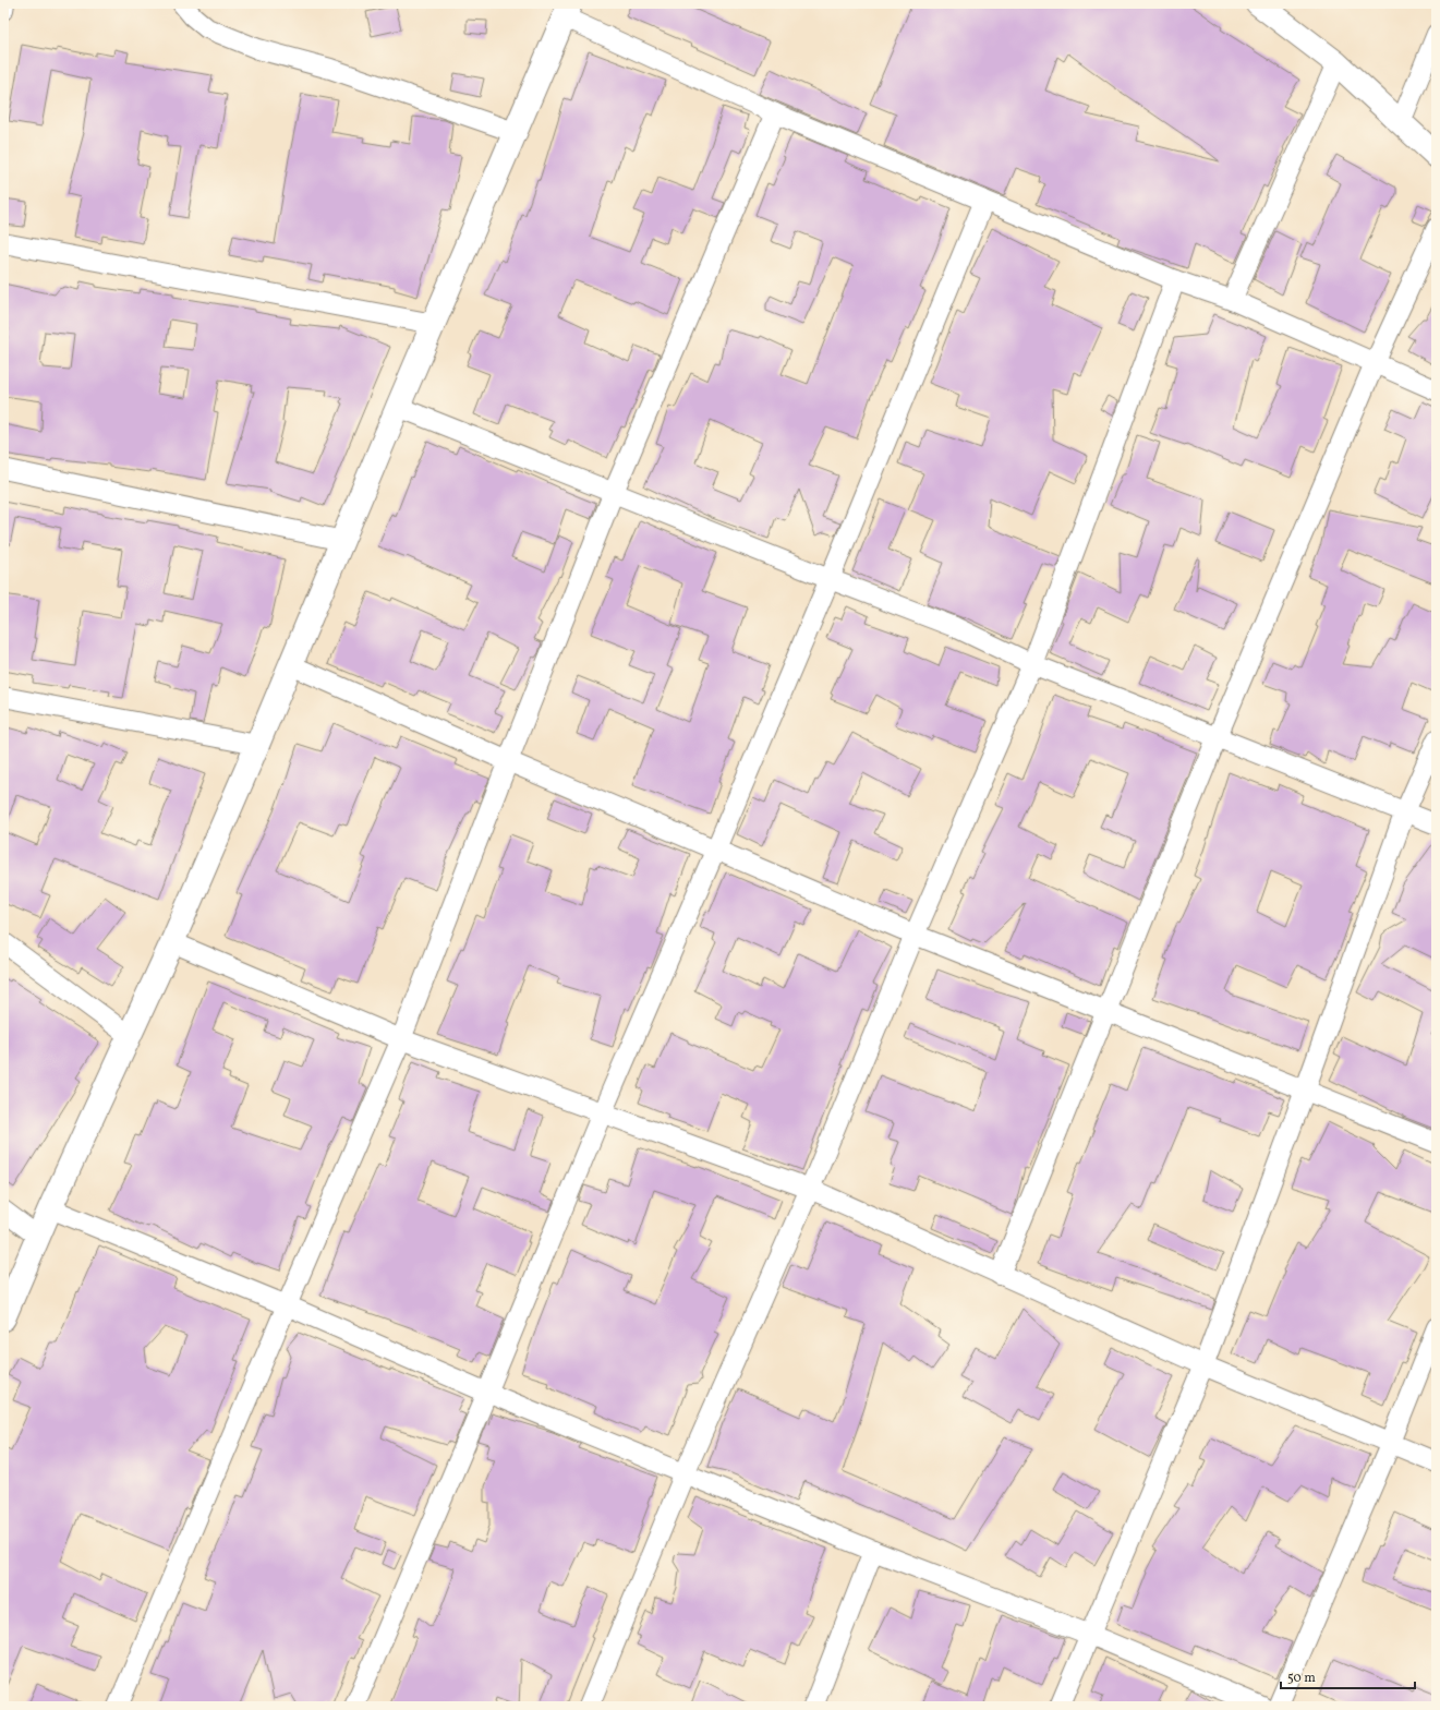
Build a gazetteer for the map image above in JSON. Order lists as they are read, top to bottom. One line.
{"scale_bar":"50 m"}
